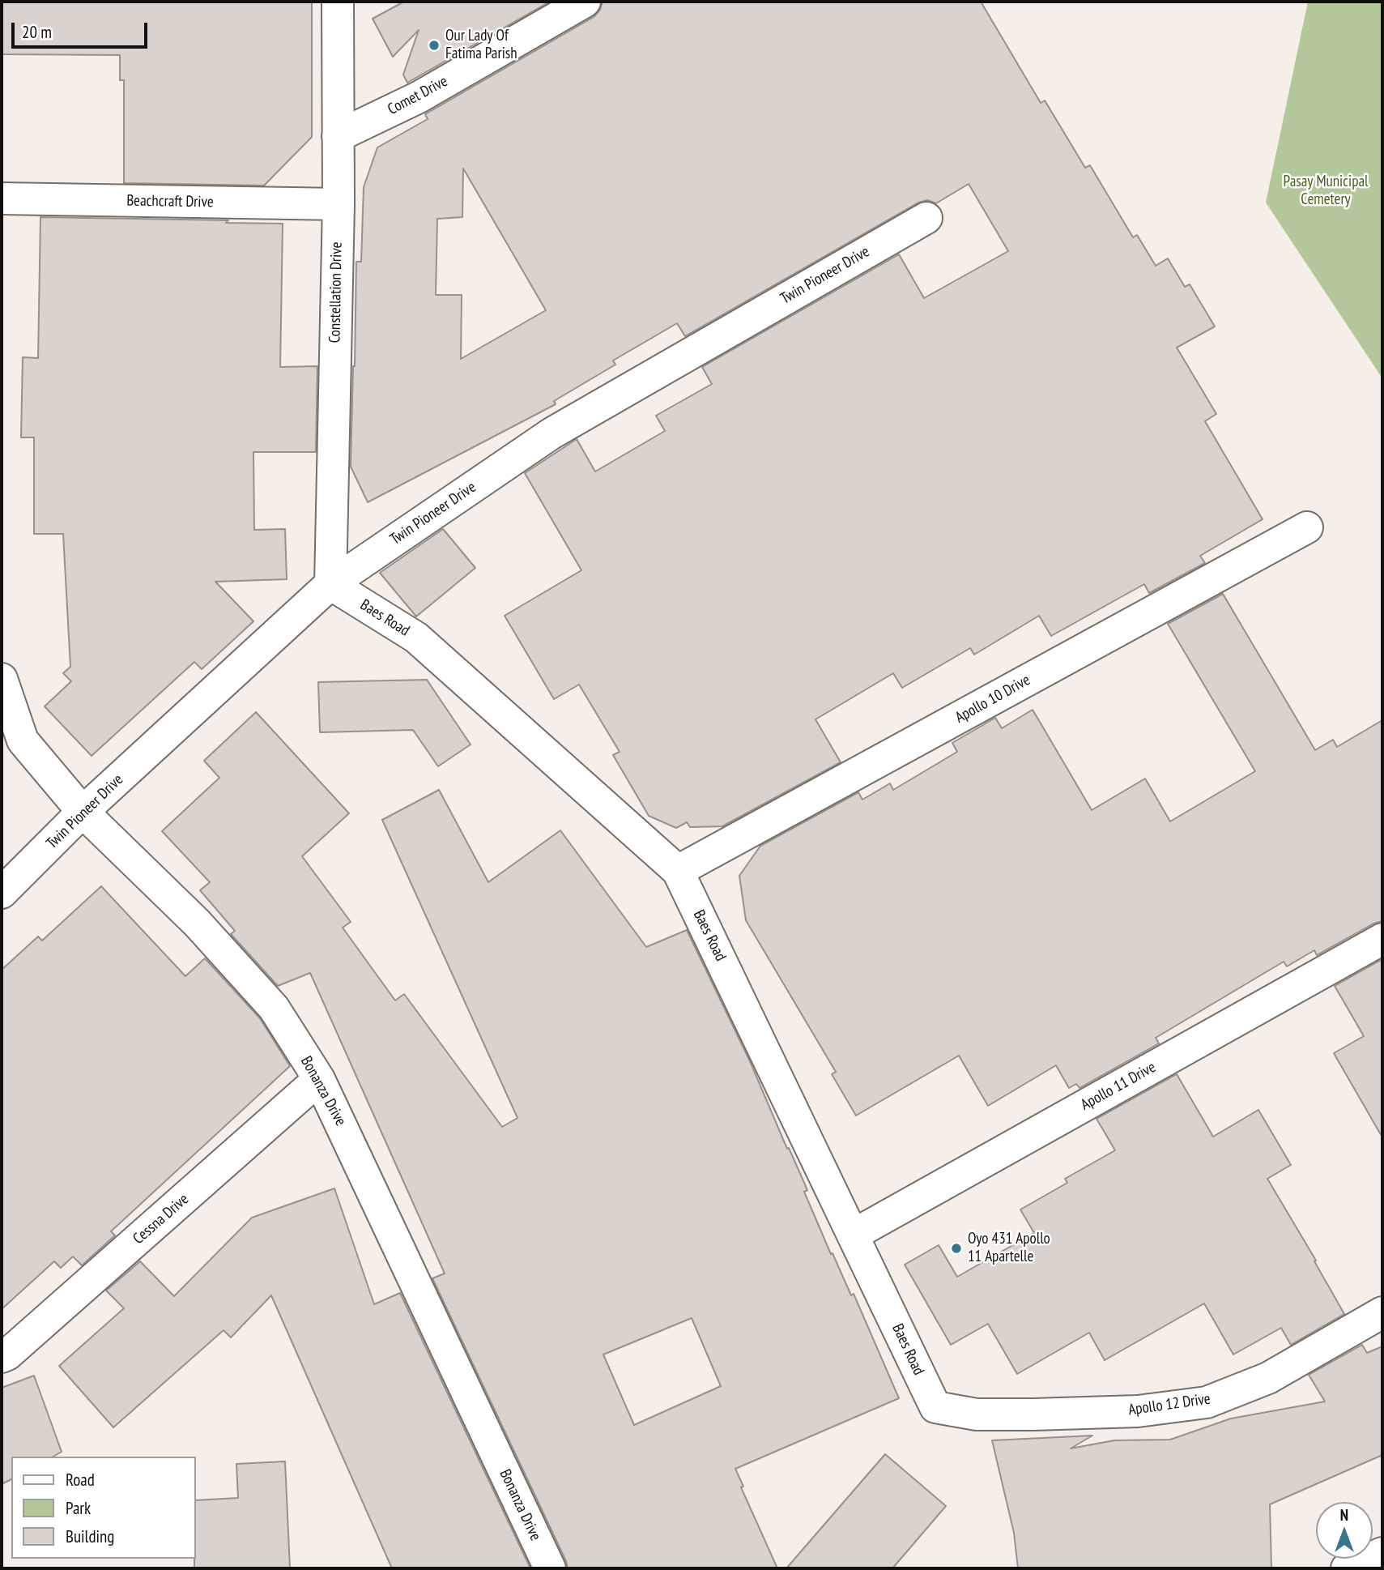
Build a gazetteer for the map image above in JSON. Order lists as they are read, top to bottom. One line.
{"streets":{"street":["Comet Drive","Beachcraft Drive","Twin Pioneer Drive","Constellation Drive","Baes Road","Apollo 10 Drive","Apollo 11 Drive","Bonanza Drive","Cessna Drive","Apollo 12 Drive"]},"crossings":[["Comet Drive","Constellation Drive"],["Beachcraft Drive","Constellation Drive"],["Twin Pioneer Drive","Constellation Drive"],["Twin Pioneer Drive","Baes Road"],["Twin Pioneer Drive","Bonanza Drive"],["Constellation Drive","Baes Road"],["Baes Road","Apollo 10 Drive"],["Baes Road","Apollo 11 Drive"],["Baes Road","Apollo 12 Drive"],["Bonanza Drive","Cessna Drive"]],"parks":["Pasay Municipal Cemetery"],"places":["Our Lady Of Fatima Parish","Oyo 431 Apollo 11 Apartelle"],"legend":["Road","Park","Building"],"scale_bar":"20 m","north":"top"}
